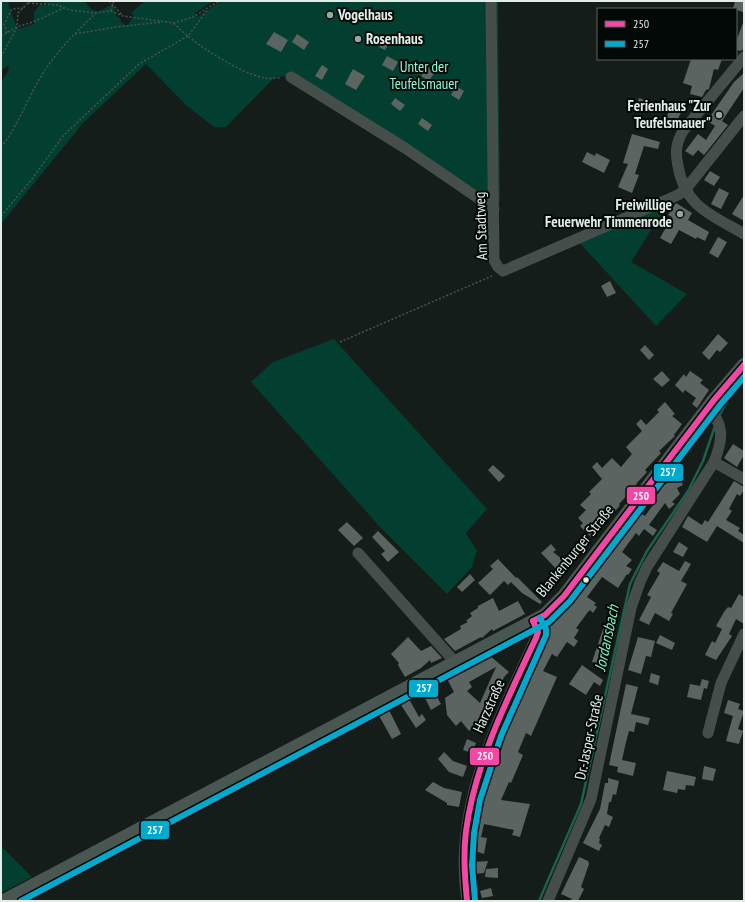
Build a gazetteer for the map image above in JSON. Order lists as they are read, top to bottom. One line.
{"streets":{"main road":["Blankenburger Straße"],"street":["Am Stadtweg","Harzstraße","Dr.-Jasper-Straße"]},"crossings":[["Blankenburger Straße","Harzstraße"],["Blankenburger Straße","Dr.-Jasper-Straße"]],"water":["Jordansbach"],"parks":["Unter der Teufelsmauer"],"places":["Vogelhaus","Rosenhaus","Ferienhaus \"Zur Teufelsmauer\"","Freiwillige Feuerwehr Timmenrode"],"lines":["transit line 250","transit line 257"],"legend":["250","257"]}
